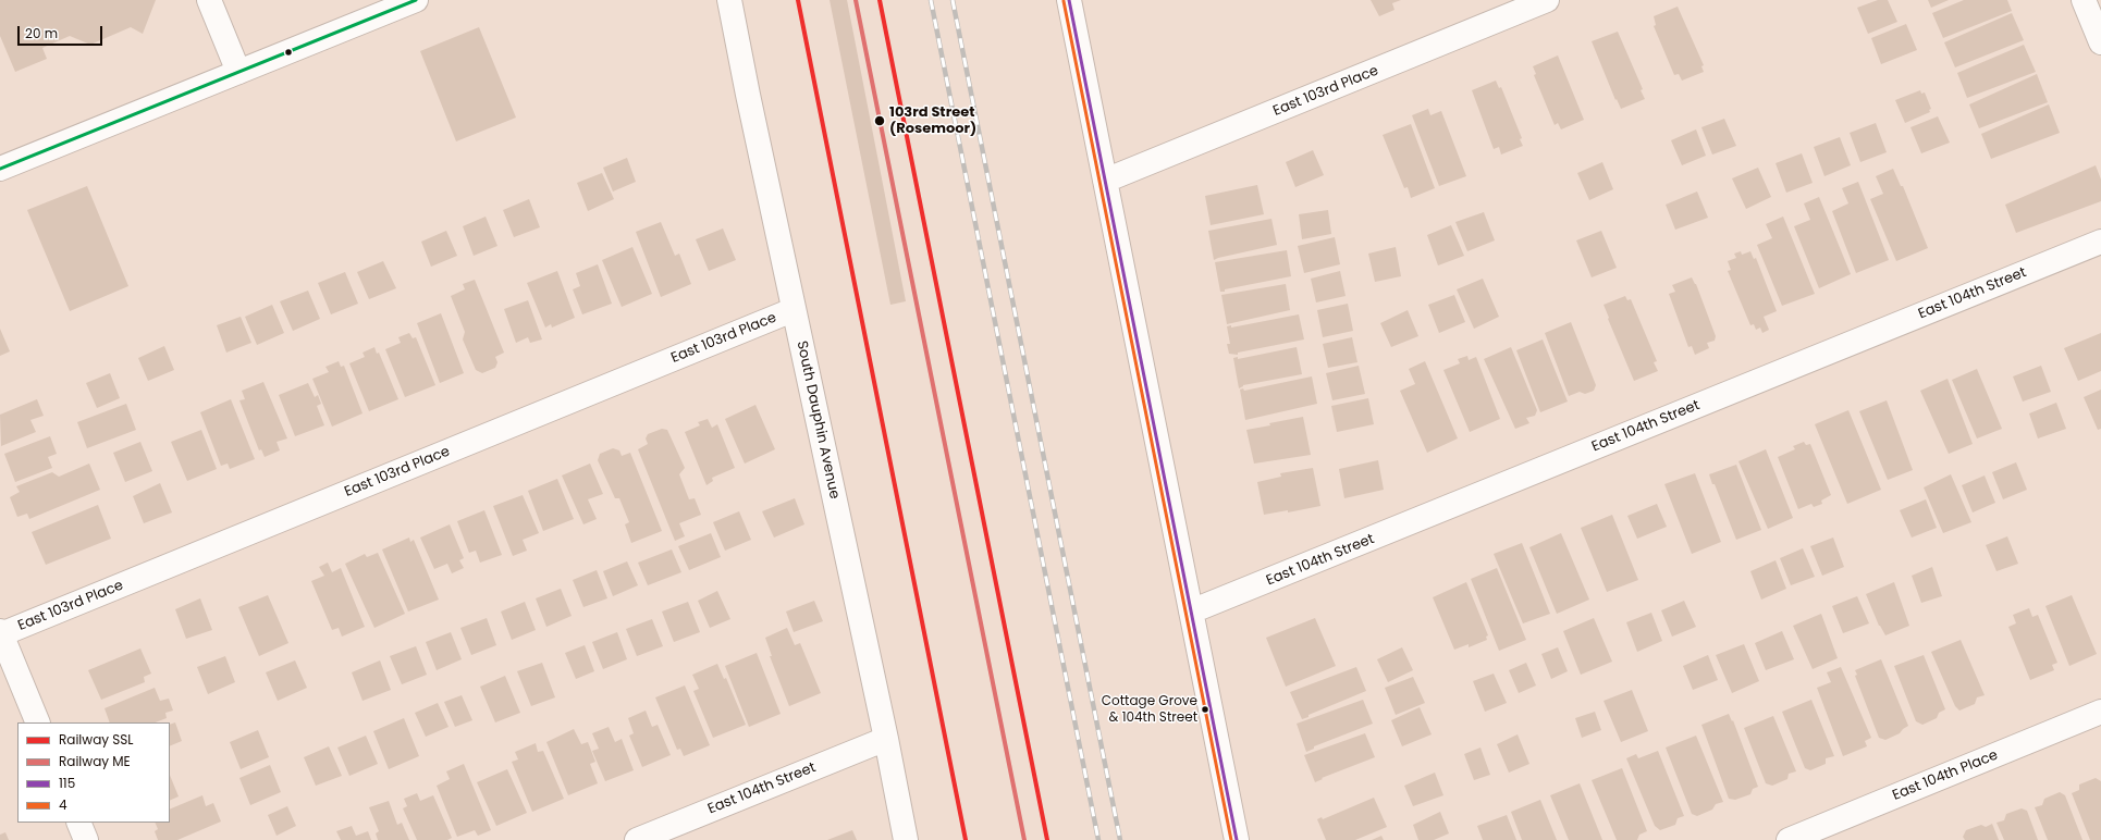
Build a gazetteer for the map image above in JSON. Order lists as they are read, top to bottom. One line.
{"streets":{"street":["East 103rd Place","East 104th Street","South Dauphin Avenue","East 104th Place"]},"crossings":[["East 103rd Place","South Dauphin Avenue"],["East 104th Street","South Dauphin Avenue"]],"places":["103rd Street (Rosemoor)","Cottage Grove & 104th Street"],"lines":["rail line SSL","rail line ME","transit line 115","transit line 4"],"legend":["Railway SSL","Railway ME","115","4"],"scale_bar":"20 m"}
